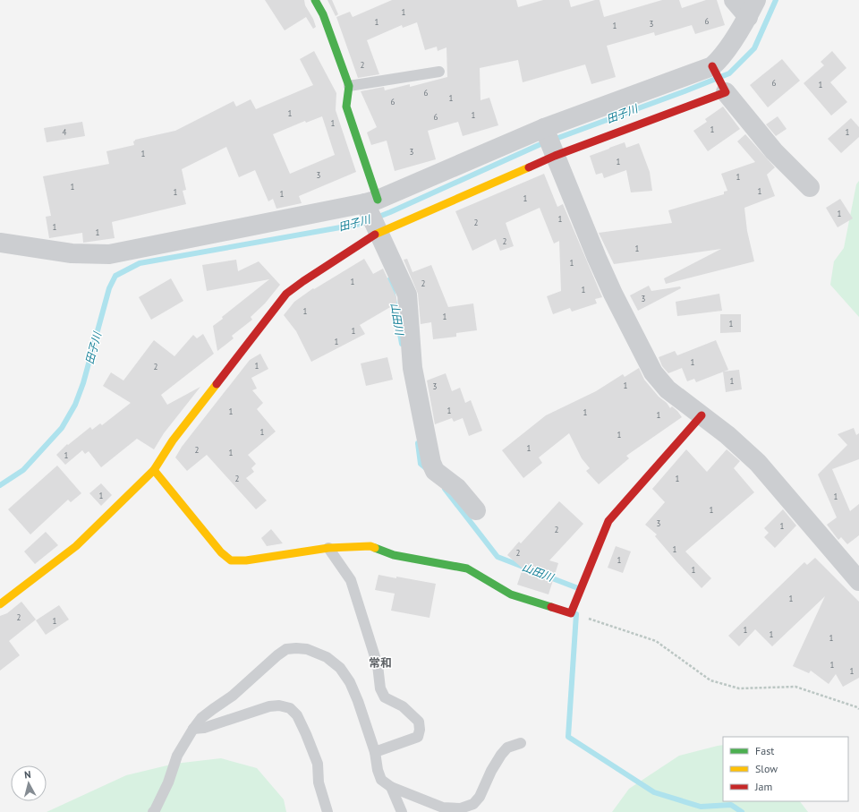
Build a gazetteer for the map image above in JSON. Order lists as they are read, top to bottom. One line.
{"districts":["常和"],"water":["田子川","山田川"],"house_numbers":["1","6","1","3","1","2","6","1","6","1","6","1","1","6","1","1","4","1","3","1","1","3","1","1","1","1","1","1","1","1","2","1","1","2","1","1","1","2","1","3","1","1","1","1","1","1","1","2","1","1","3","1","1","1","1","1","1","1","2","1","1","2","1","1","1","1","3","1","2","1","2","1","1","1","2","1","1","1","1","1","1"],"legend":["Fast","Slow","Jam"],"north":"top"}
